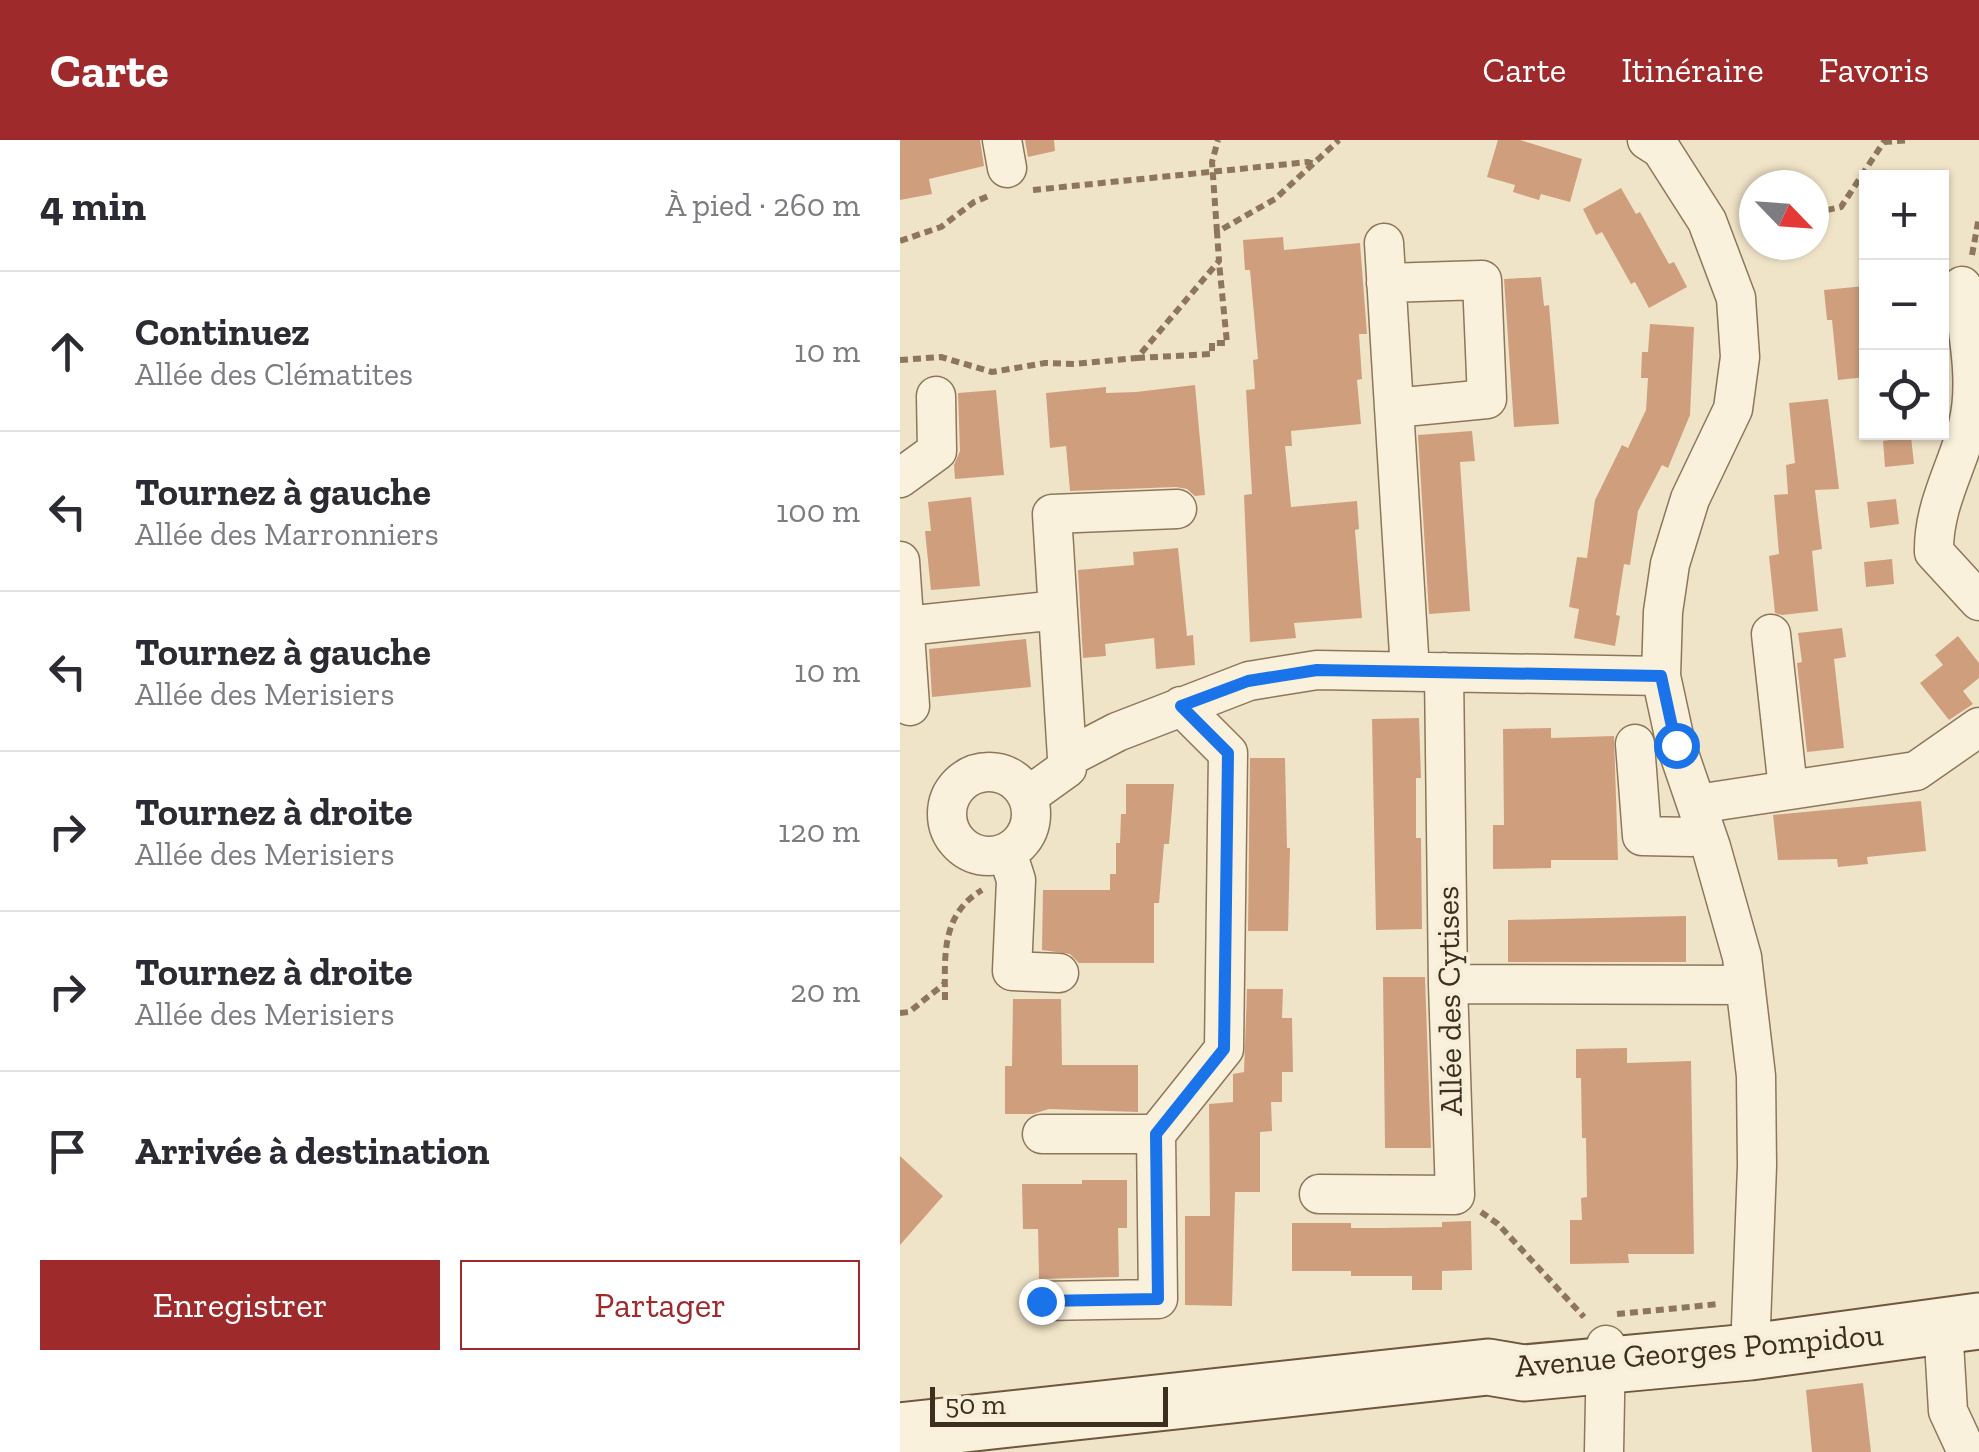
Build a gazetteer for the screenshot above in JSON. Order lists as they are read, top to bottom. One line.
{"streets":{"street":["Allée des Cytises","Avenue Georges Pompidou"]},"scale_bar":"50 m","north":"bottom right","page":{"header":"Carte","nav":["Carte","Itinéraire","Favoris"],"heading":["4 min","À pied · 260 m"],"map_buttons":["+","−"],"list":[["Continuez","Allée des Clématites","10 m"],["Tournez à gauche","Allée des Marronniers","100 m"],["Tournez à gauche","Allée des Merisiers","10 m"],["Tournez à droite","Allée des Merisiers","120 m"],["Tournez à droite","Allée des Merisiers","20 m"],"Arrivée à destination"],"buttons":["Enregistrer","Partager"],"scale":"50 m"}}
